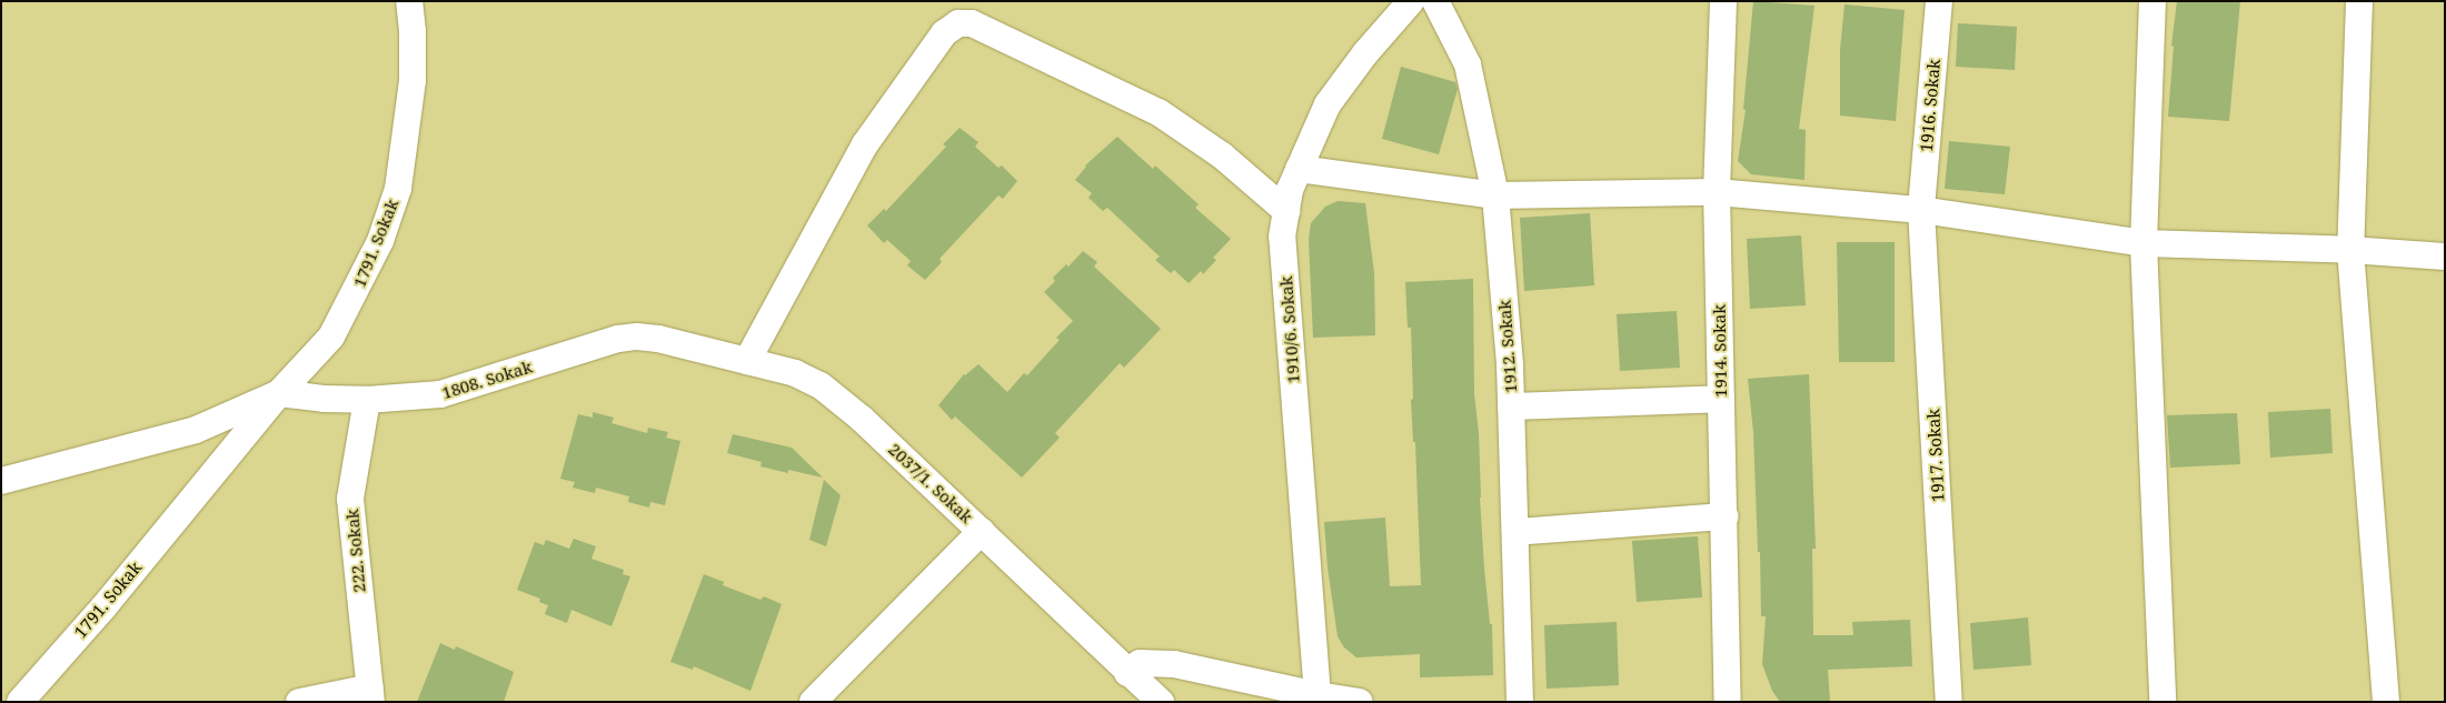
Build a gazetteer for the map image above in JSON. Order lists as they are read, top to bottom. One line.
{"streets":{"street":["1916. Sokak","1791. Sokak","1910/6. Sokak","1912. Sokak","1914. Sokak","1808. Sokak","1917. Sokak","2037/1. Sokak","222. Sokak"]},"crossings":[["1916. Sokak","1917. Sokak"],["1791. Sokak","1808. Sokak"],["1808. Sokak","2037/1. Sokak"],["1808. Sokak","222. Sokak"]]}
